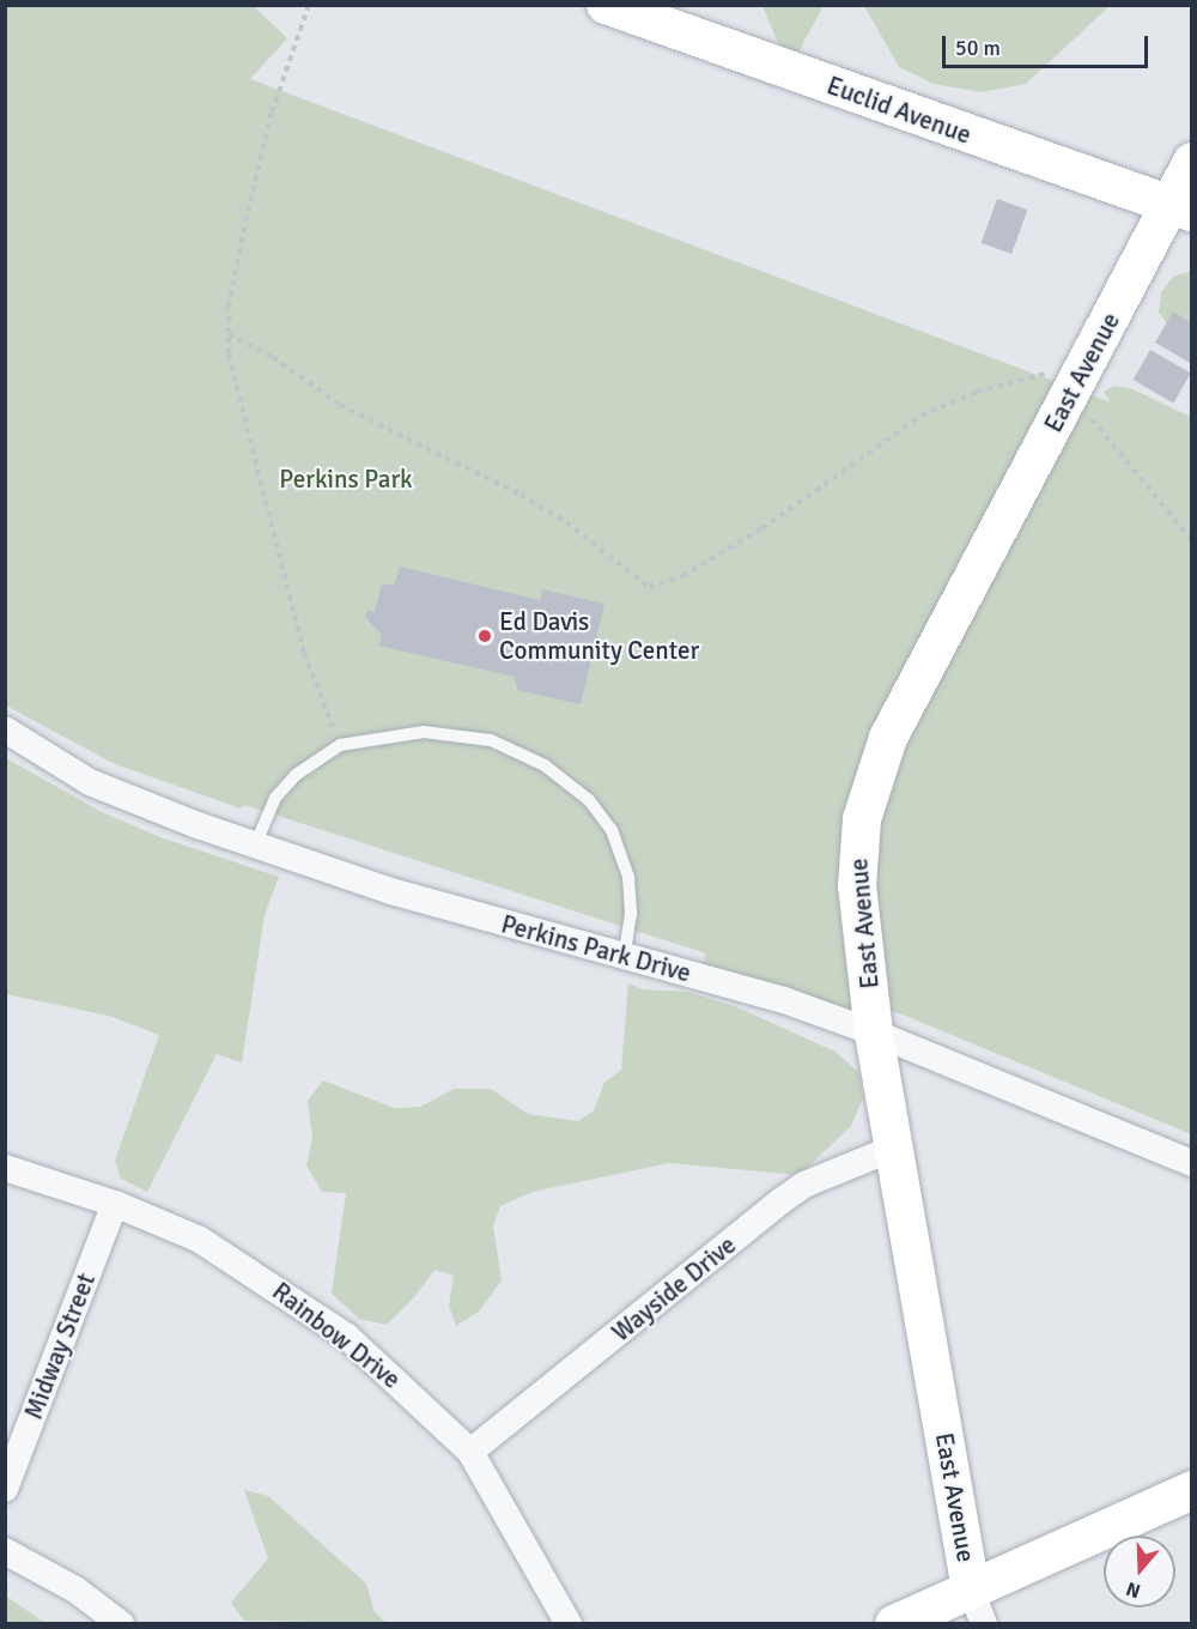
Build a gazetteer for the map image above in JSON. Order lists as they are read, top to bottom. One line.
{"streets":{"street":["Euclid Avenue","East Avenue","Perkins Park Drive","Wayside Drive","Rainbow Drive","Midway Street"]},"crossings":[["Euclid Avenue","East Avenue"],["East Avenue","Perkins Park Drive"],["East Avenue","Wayside Drive"],["Wayside Drive","Rainbow Drive"],["Rainbow Drive","Midway Street"]],"parks":["Perkins Park"],"places":["Ed Davis Community Center"],"scale_bar":"50 m","north":"bottom"}
